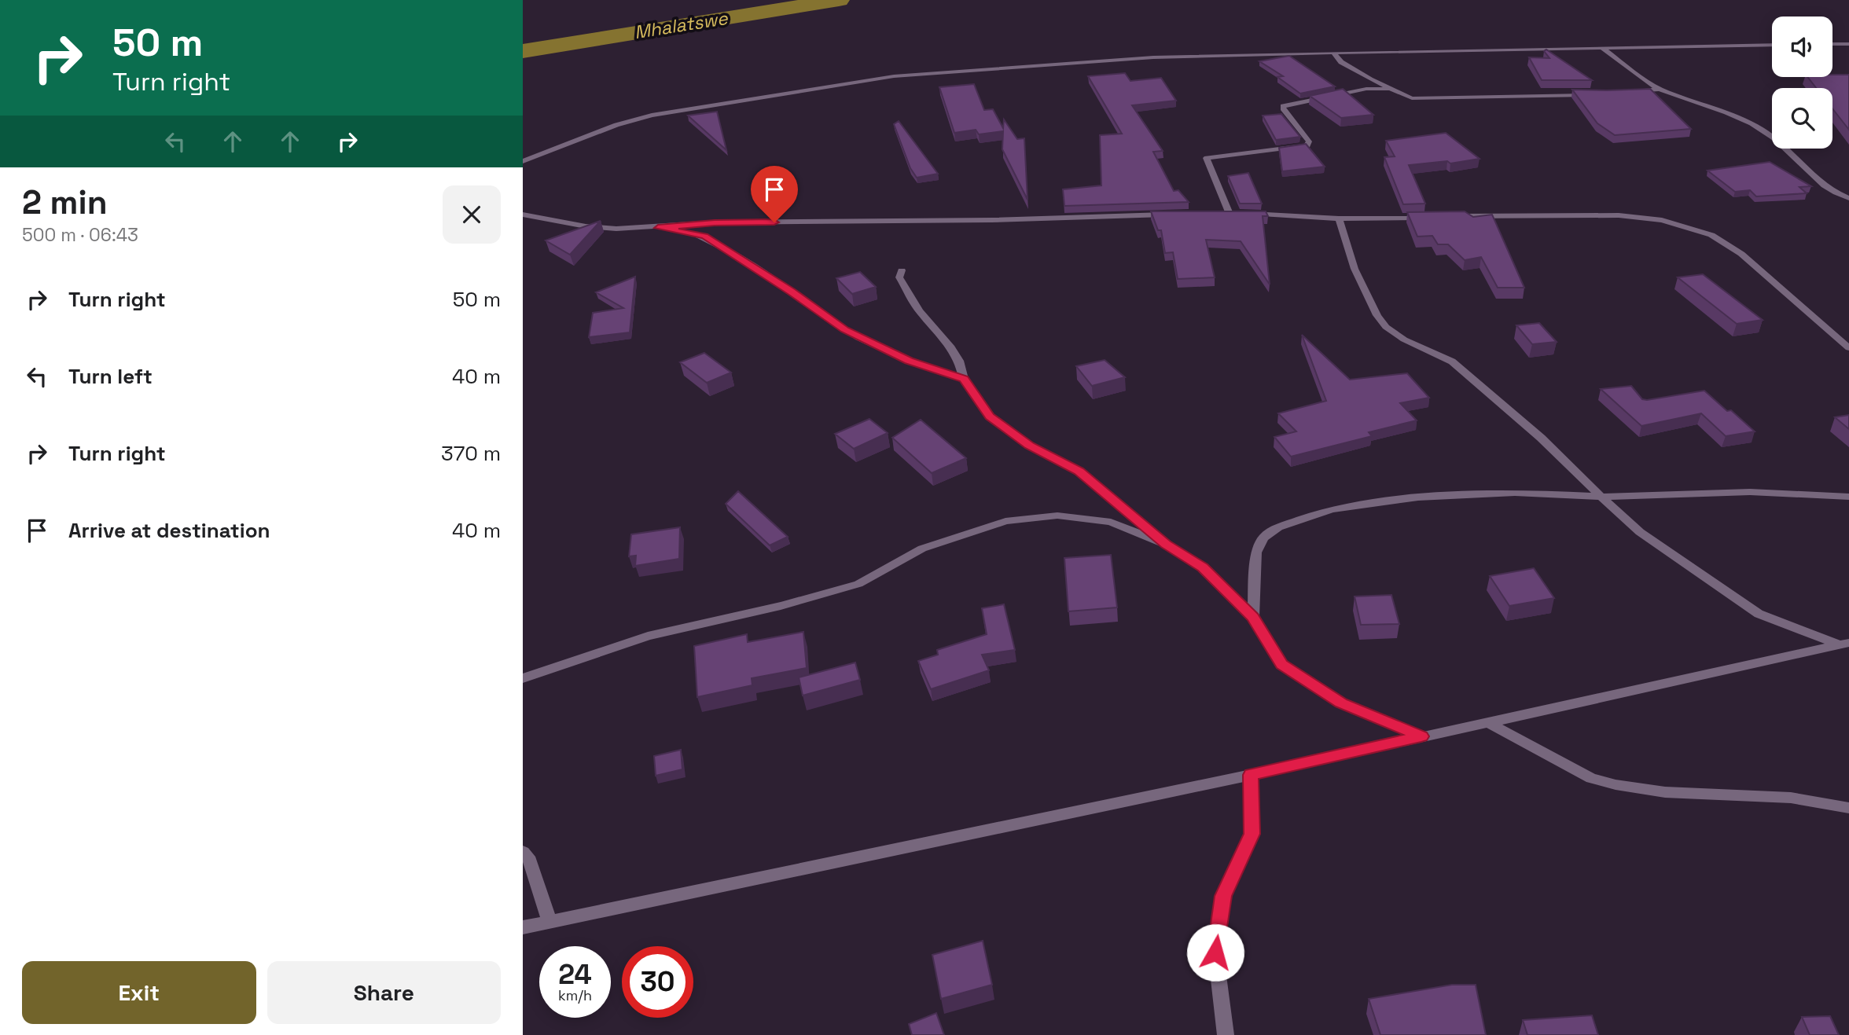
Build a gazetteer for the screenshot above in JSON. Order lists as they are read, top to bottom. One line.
{"water":["Mhalatswe"],"page":{"turn":["50 m","Turn right"],"heading":["2 min","500 m · 06:43"],"list":[{"name":"Turn right","value":"50 m"},{"name":"Turn left","value":"40 m"},{"name":"Turn right","value":"370 m"},{"name":"Arrive at destination","value":"40 m"}],"speed":"24 km/h","limit":"30","buttons":["Exit","Share"]}}
